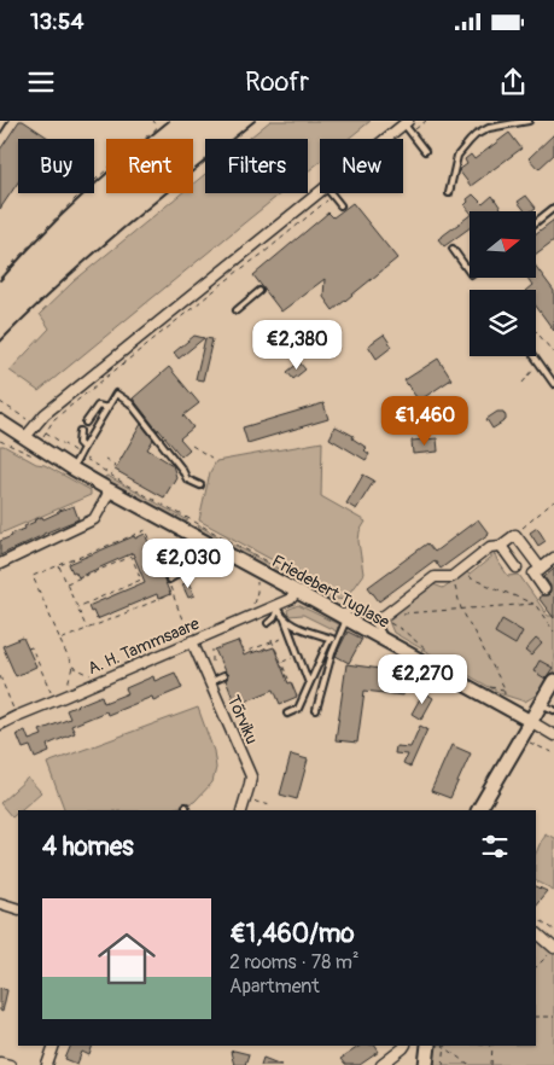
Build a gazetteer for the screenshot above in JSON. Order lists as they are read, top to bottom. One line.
{"streets":{"street":["Friedebert Tuglase","A. H. Tammsaare","Tõrviku"]},"crossings":[["Friedebert Tuglase","A. H. Tammsaare"],["A. H. Tammsaare","Tõrviku"]],"north":"right","page":{"status":"13:54","header":"Roofr","chip":["Buy","Rent","Filters","New"],"price":["€2,380","€1,460","€2,030","€2,270"],"heading":"4 homes","list":[{"name":"€1,460/mo","note":"2 rooms · 78 m² · Apartment"}]}}
